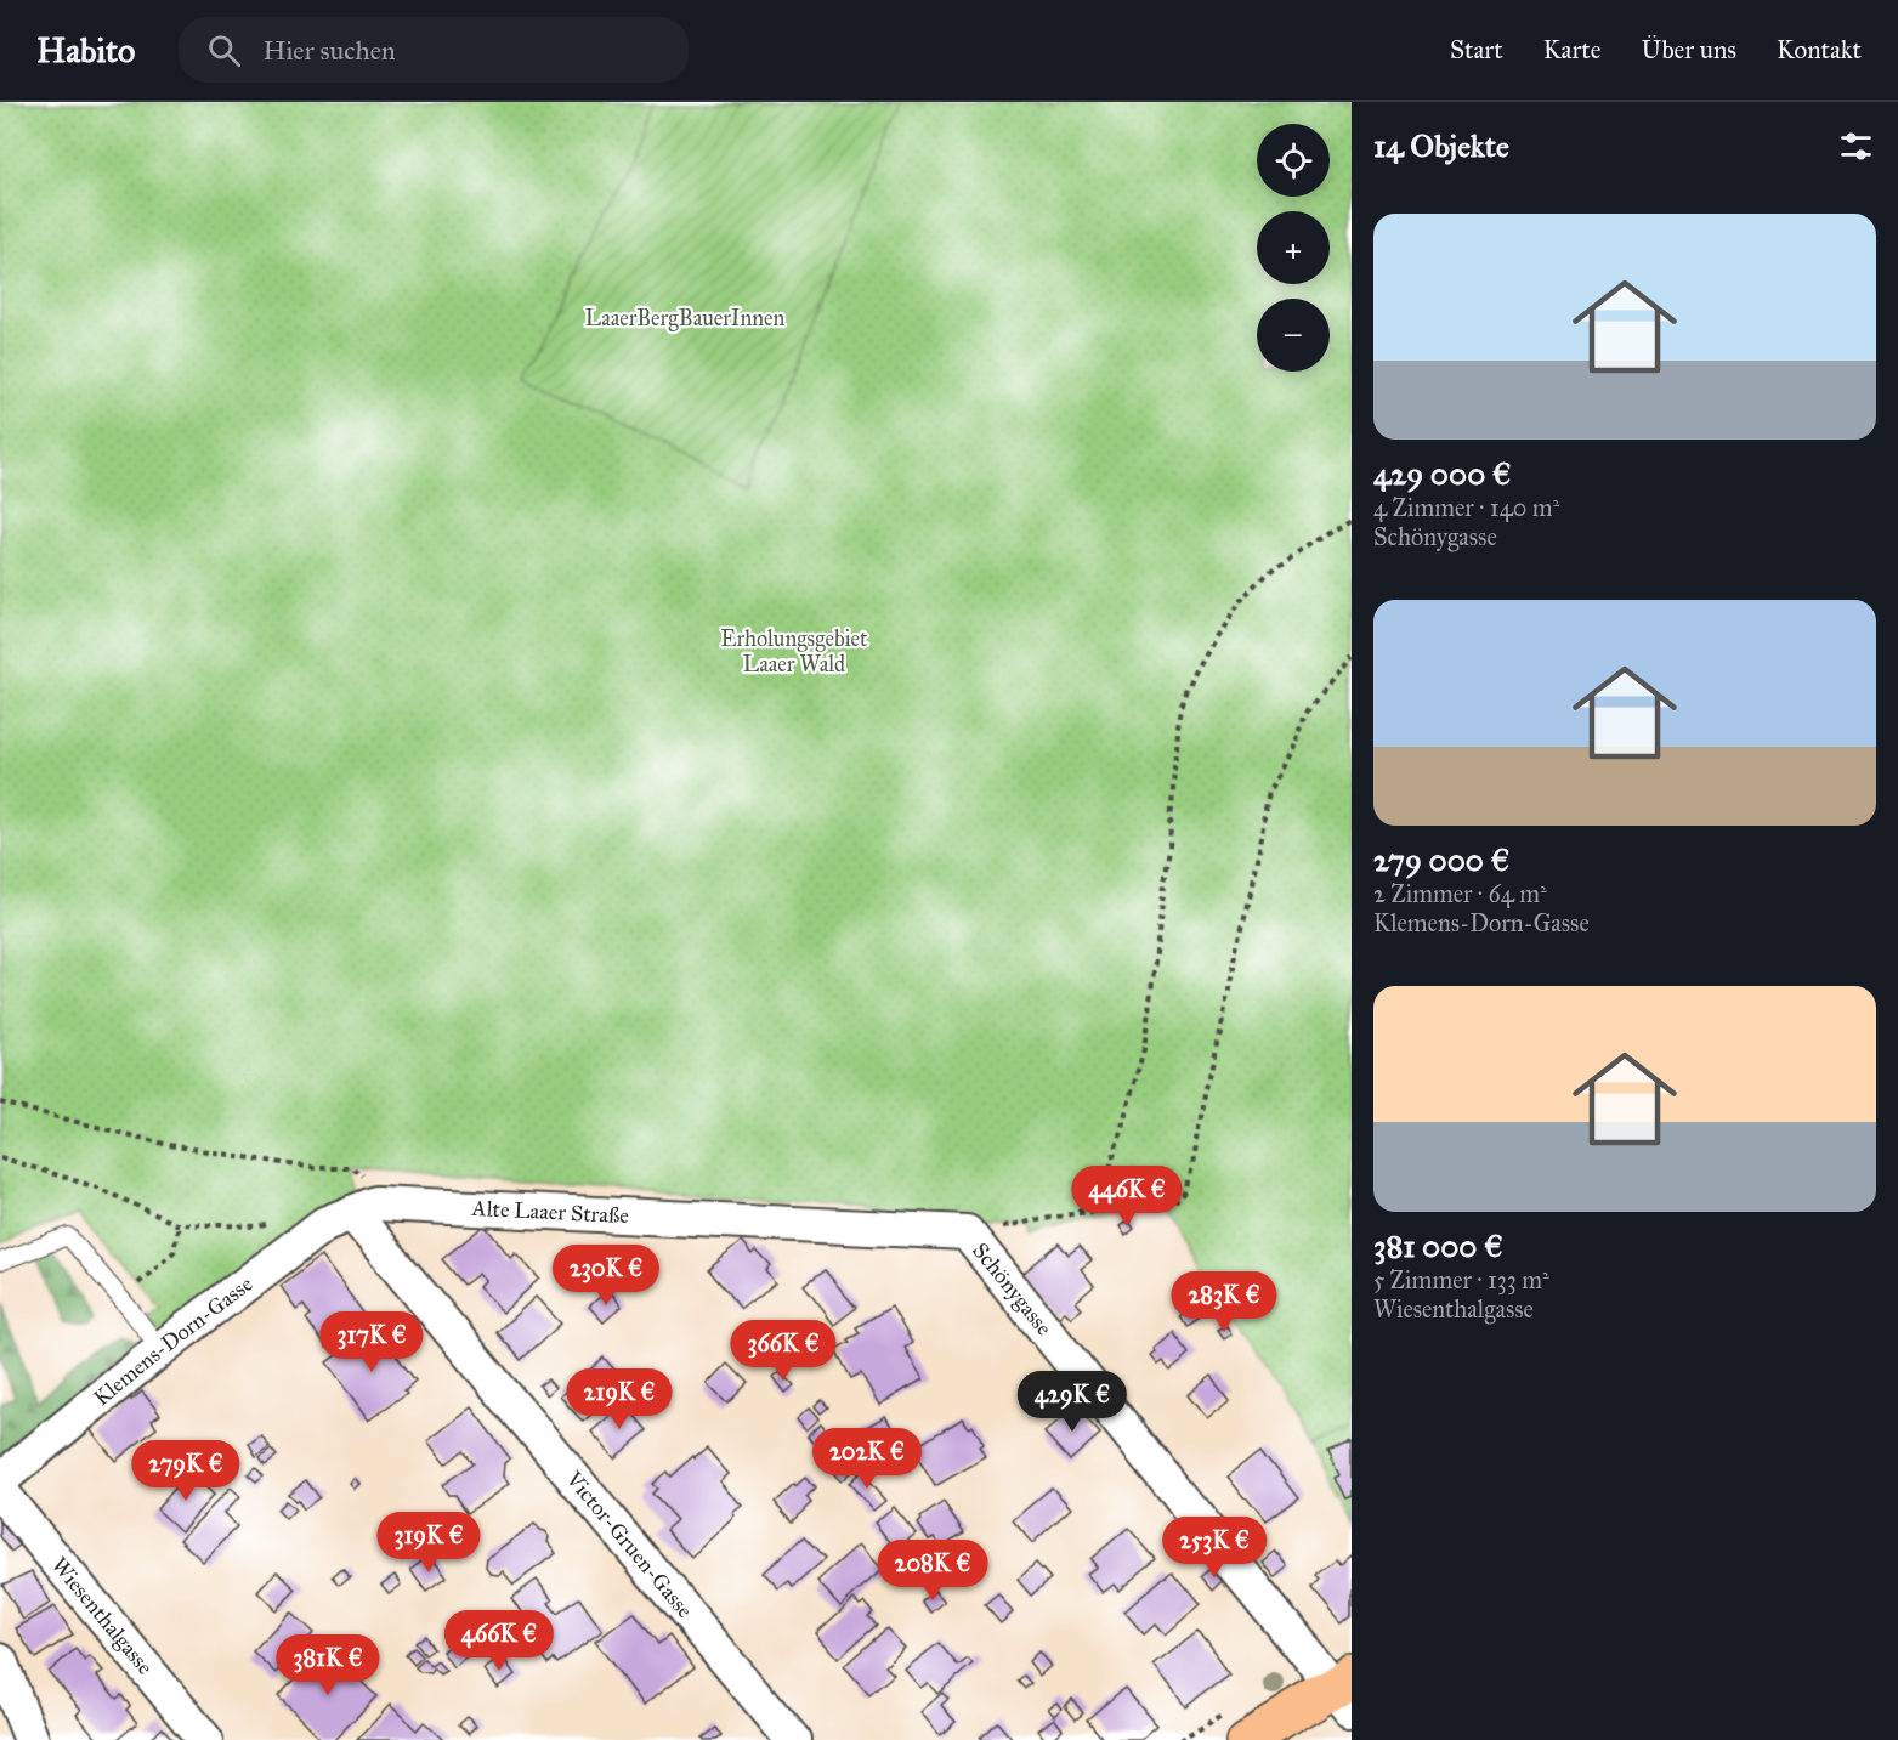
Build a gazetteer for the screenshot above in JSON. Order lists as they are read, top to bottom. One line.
{"streets":{"street":["Alte Laaer Straße","Schönygasse","Klemens-Dorn-Gasse","Victor-Gruen-Gasse","Wiesenthalgasse"]},"crossings":[["Alte Laaer Straße","Schönygasse"],["Alte Laaer Straße","Klemens-Dorn-Gasse"],["Alte Laaer Straße","Victor-Gruen-Gasse"],["Klemens-Dorn-Gasse","Victor-Gruen-Gasse"]],"parks":["LaaerBergBauerInnen","Erholungsgebiet Laaer Wald"],"page":{"header":"Habito","search":"Hier suchen","nav":["Start","Karte","Über uns","Kontakt"],"heading":"14 Objekte","map_buttons":["+","−"],"list":[{"name":"429 000 €","note":"4 Zimmer · 140 m² · Schönygasse"},{"name":"279 000 €","note":"2 Zimmer · 64 m² · Klemens-Dorn-Gasse"},{"name":"381 000 €","note":"5 Zimmer · 133 m² · Wiesenthalgasse"}],"price":["446K €","230K €","283K €","317K €","366K €","219K €","429K €","202K €","279K €","319K €","253K €","208K €","466K €","381K €"]}}
